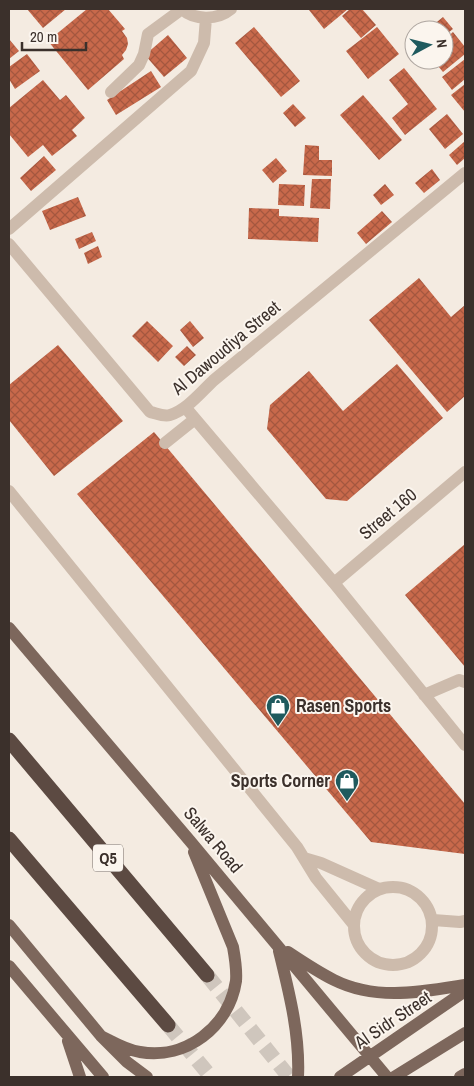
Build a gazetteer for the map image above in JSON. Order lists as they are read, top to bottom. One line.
{"streets":{"highway":["Q5"],"main road":["Salwa Road","Al Sidr Street"],"street":["Al Dawoudiya Street","Street 160"]},"crossings":[["Salwa Road","Al Sidr Street"]],"places":{"shop":["Rasen Sports","Sports Corner"]},"scale_bar":"20 m","north":"right"}
